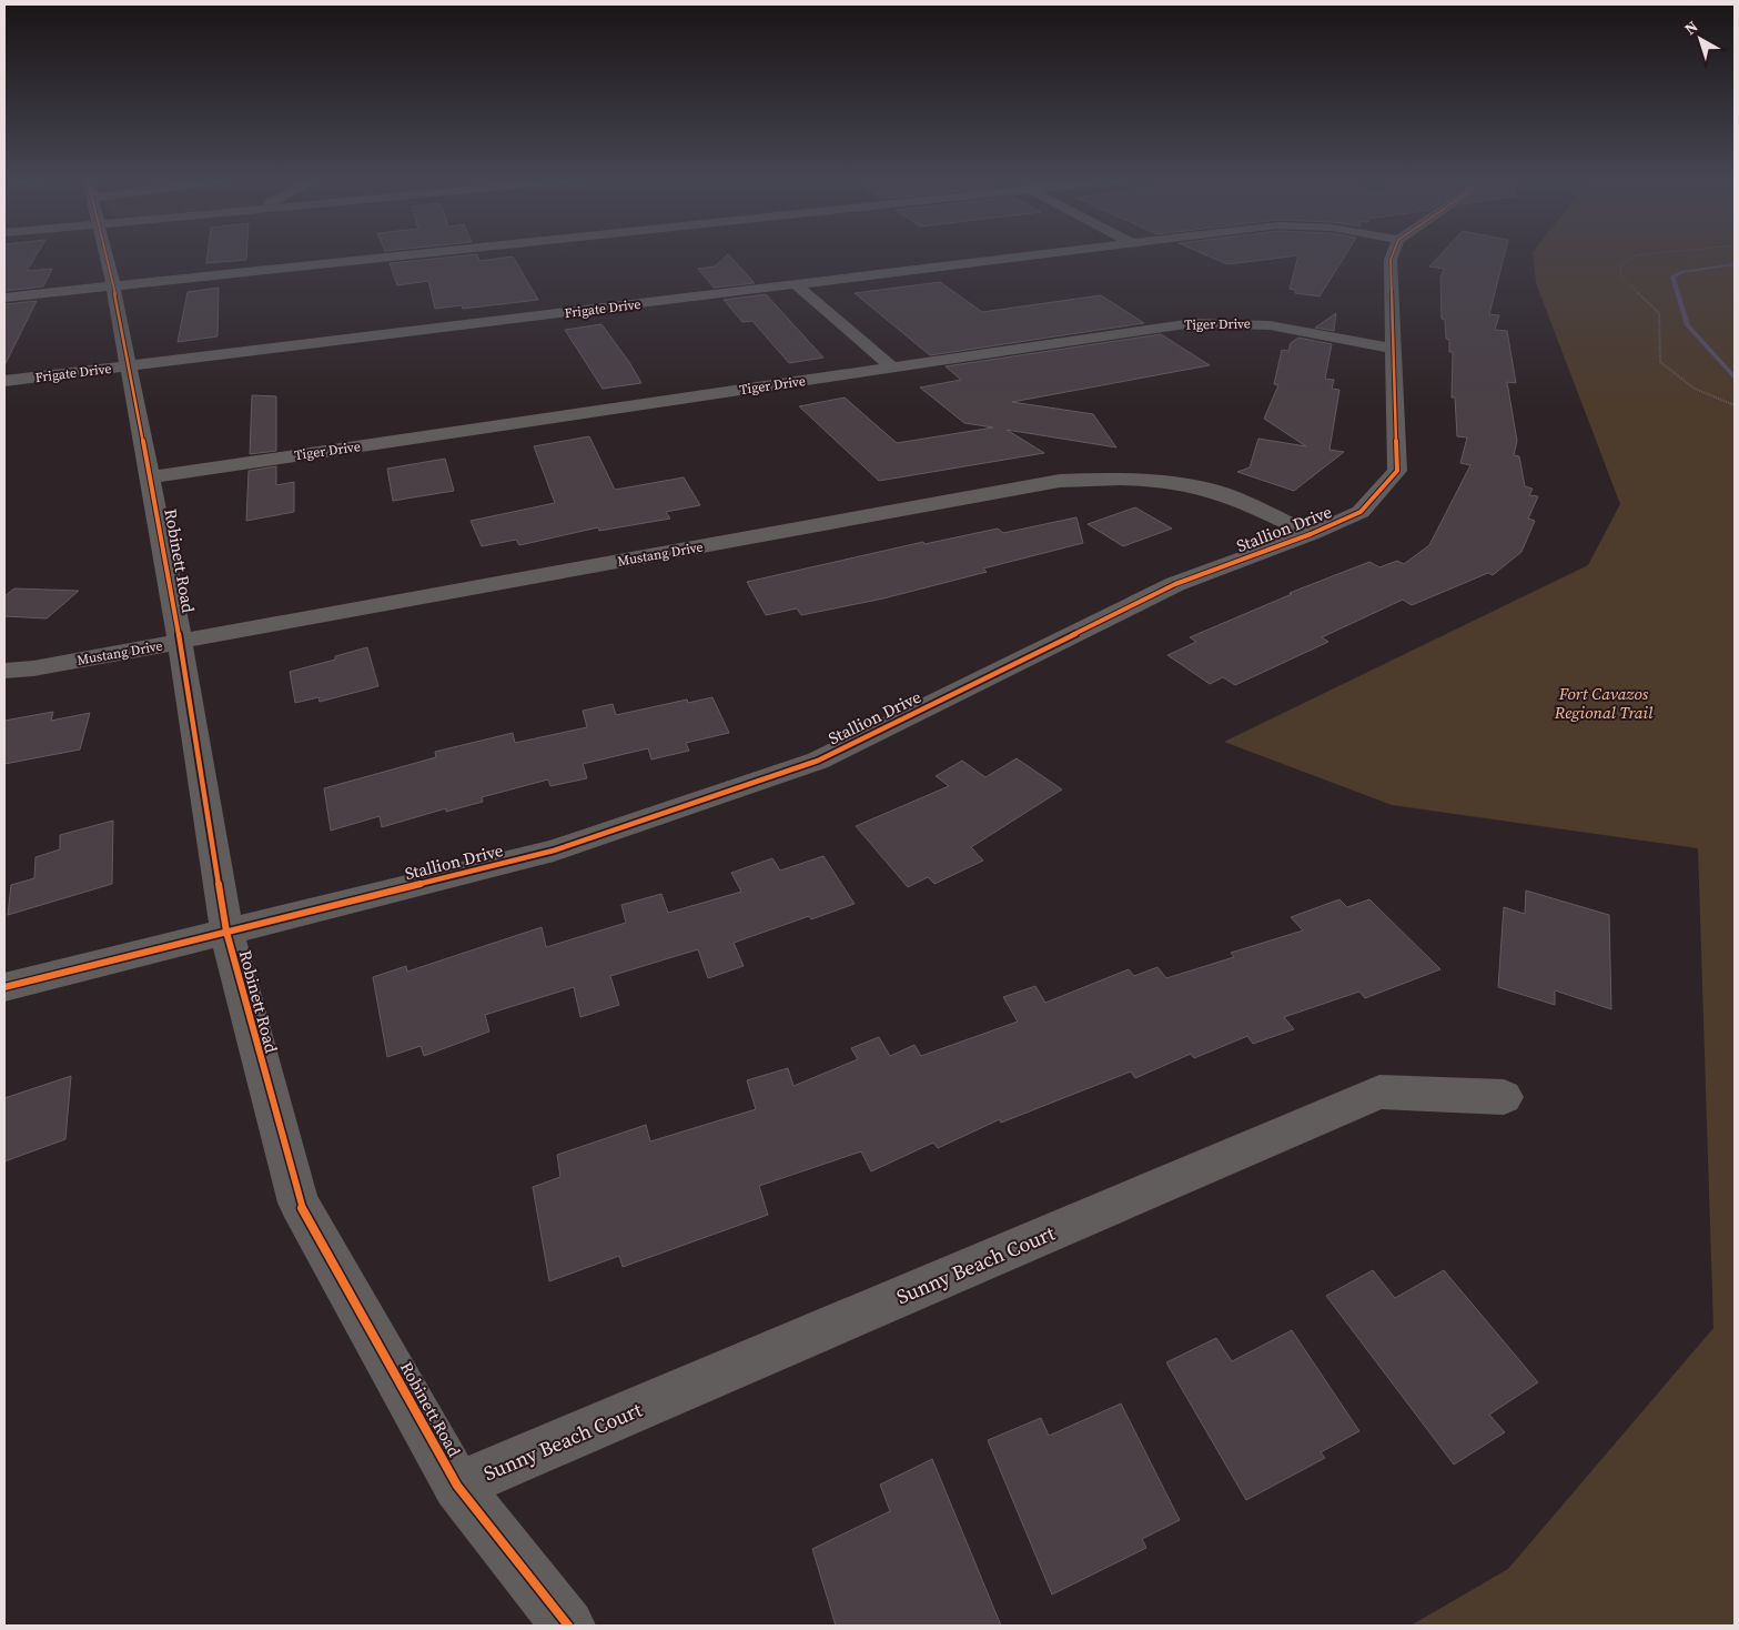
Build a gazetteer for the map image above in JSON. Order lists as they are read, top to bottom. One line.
{"streets":{"street":["Frigate Drive","Tiger Drive","Stallion Drive","Mustang Drive","Robinett Road","Sunny Beach Court"]},"crossings":[["Frigate Drive","Robinett Road"],["Tiger Drive","Stallion Drive"],["Tiger Drive","Robinett Road"],["Stallion Drive","Mustang Drive"],["Stallion Drive","Robinett Road"],["Mustang Drive","Robinett Road"],["Robinett Road","Sunny Beach Court"]],"parks":["Fort Cavazos Regional Trail"],"north":"top left"}
